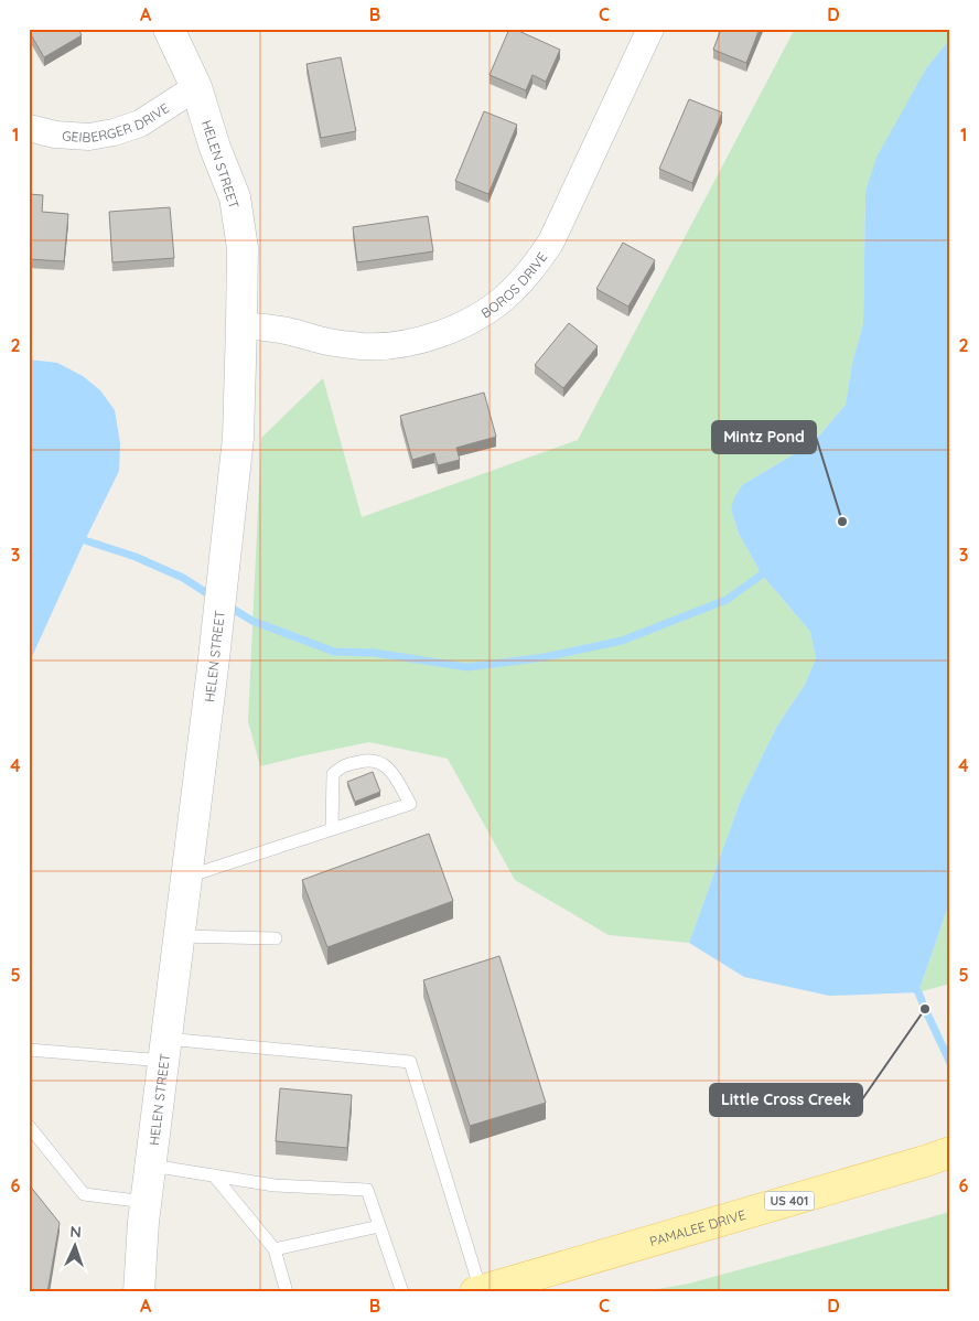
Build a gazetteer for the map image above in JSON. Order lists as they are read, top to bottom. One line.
{"streets":{"main road":["US 401","PAMALEE DRIVE"],"street":["GEIBERGER DRIVE","HELEN STREET","BOROS DRIVE"]},"crossings":[["GEIBERGER DRIVE","HELEN STREET"],["HELEN STREET","BOROS DRIVE"]],"places":["Mintz Pond","Little Cross Creek"],"north":"top","grid":{"columns":["A","B","C","D"],"rows":["1","2","3","4","5","6"]}}
